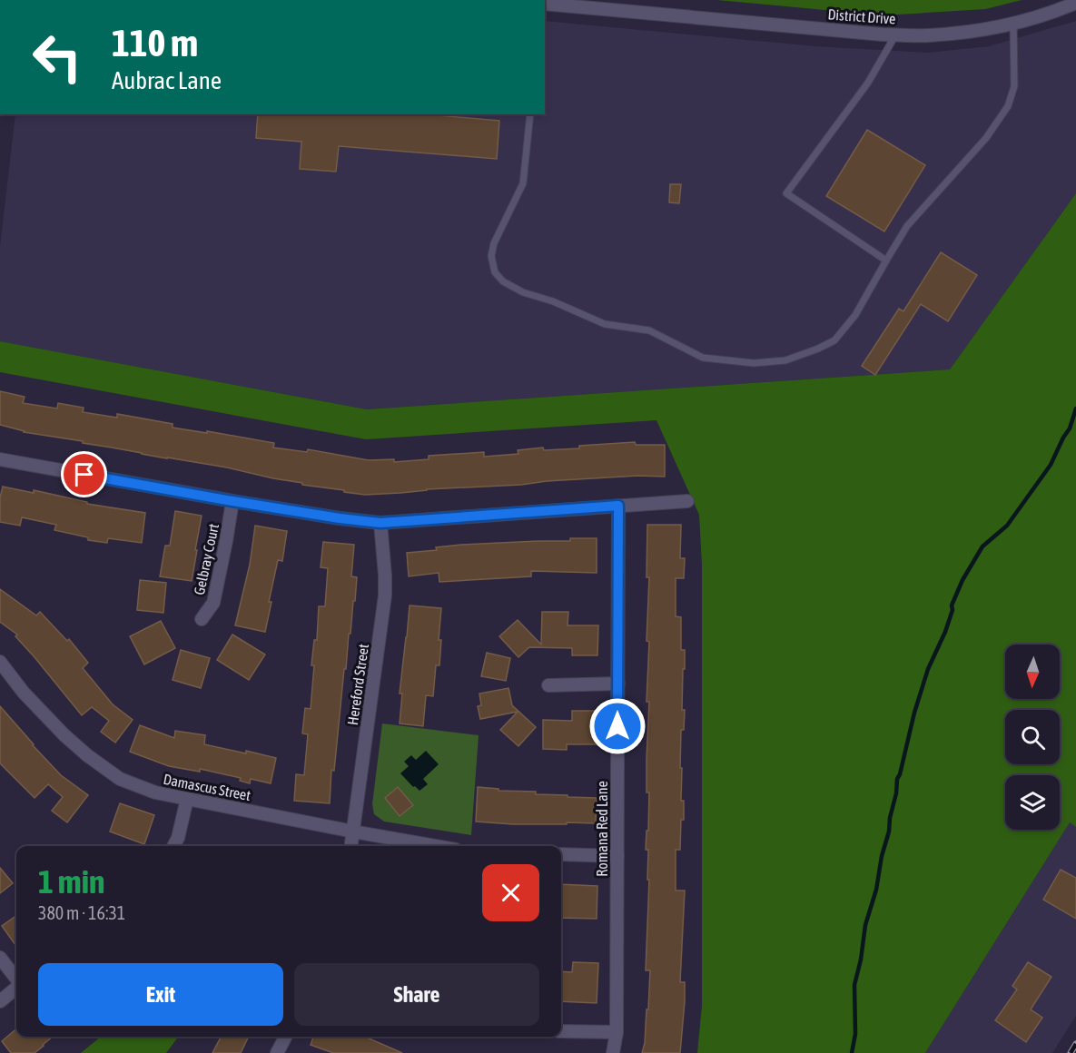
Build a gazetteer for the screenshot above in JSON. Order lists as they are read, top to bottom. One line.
{"streets":{"street":["District Drive","Gelbray Court","Hereford Street","Damascus Street","Romana Red Lane"]},"crossings":[["Hereford Street","Damascus Street"]],"north":"bottom","page":{"turn":["110 m","Aubrac Lane"],"heading":["1 min","380 m · 16:31"],"buttons":["Exit","Share"]}}
